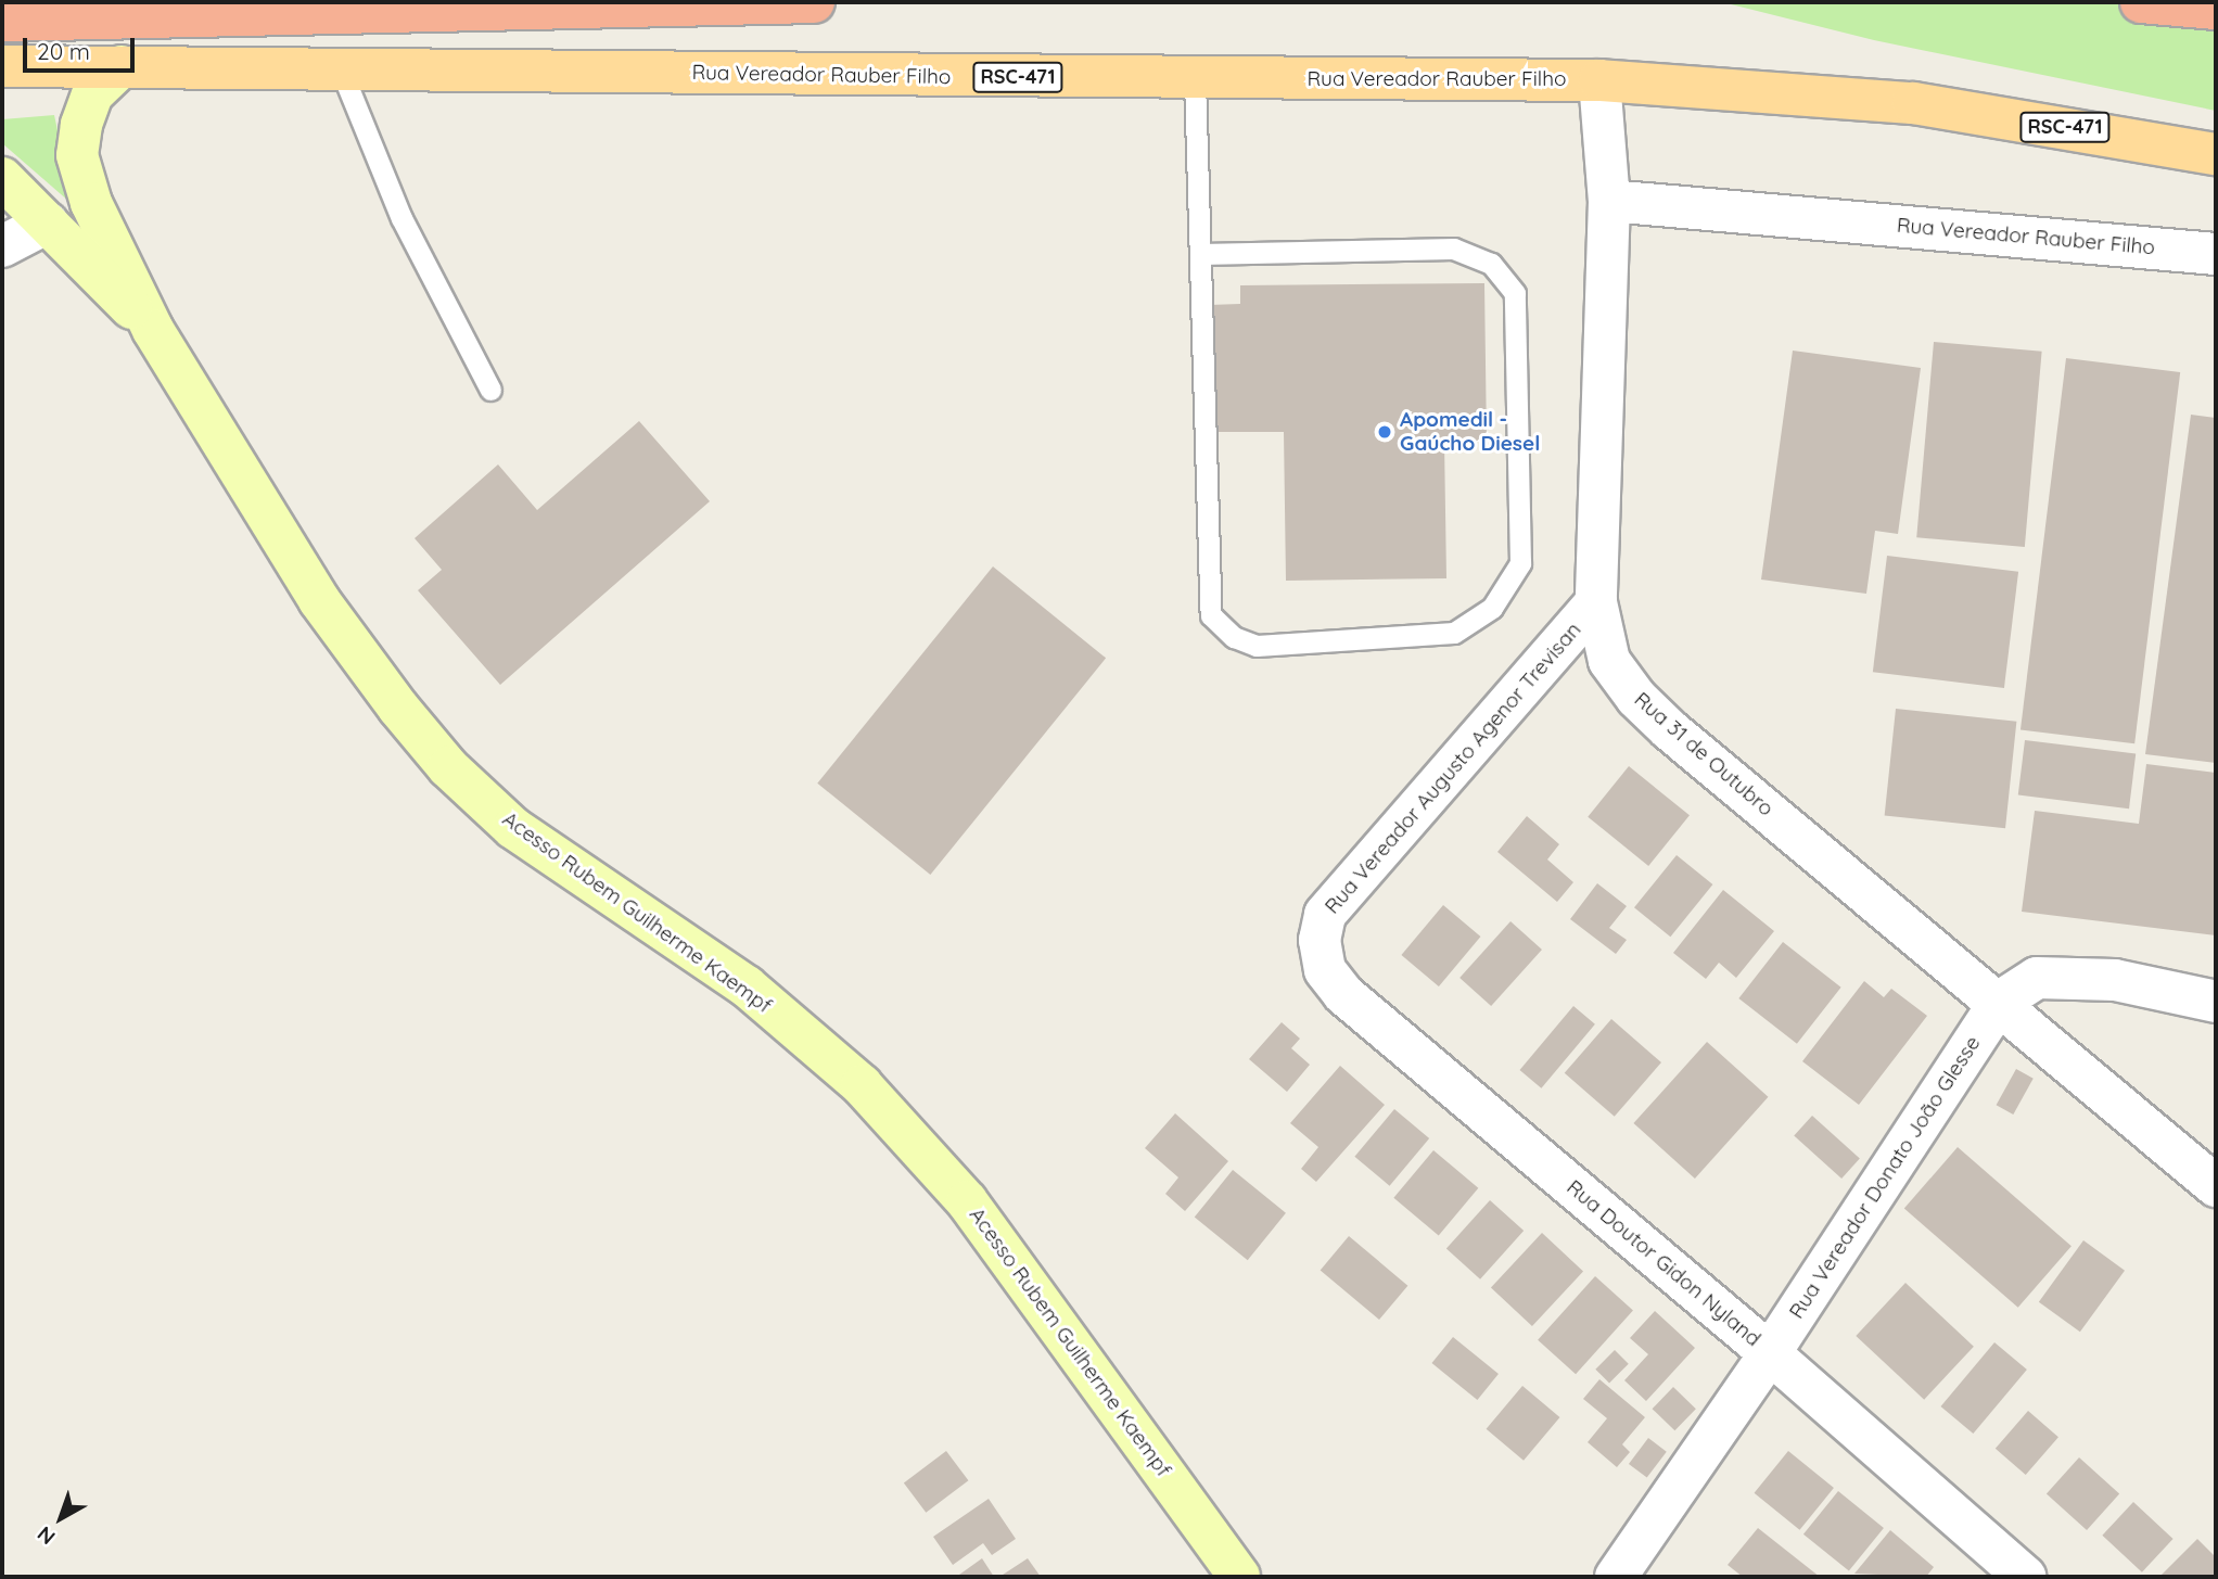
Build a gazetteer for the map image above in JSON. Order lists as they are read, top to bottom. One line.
{"streets":{"main road":["Rua Vereador Rauber Filho","RSC-471","Acesso Rubem Guilherme Kaempf"],"street":["Rua 31 de Outubro","Rua Vereador Augusto Agenor Trevisan","Rua Vereador Donato João Glesse","Rua Doutor Gidon Nyland"]},"crossings":[["Rua Vereador Rauber Filho","Rua 31 de Outubro"],["Rua Vereador Rauber Filho","Acesso Rubem Guilherme Kaempf"],["Rua 31 de Outubro","Rua Vereador Augusto Agenor Trevisan"],["Rua 31 de Outubro","Rua Vereador Donato João Glesse"],["Rua Vereador Augusto Agenor Trevisan","Rua Doutor Gidon Nyland"],["Rua Vereador Donato João Glesse","Rua Doutor Gidon Nyland"]],"places":["Apomedil - Gaúcho Diesel"],"scale_bar":"20 m","north":"bottom left"}
